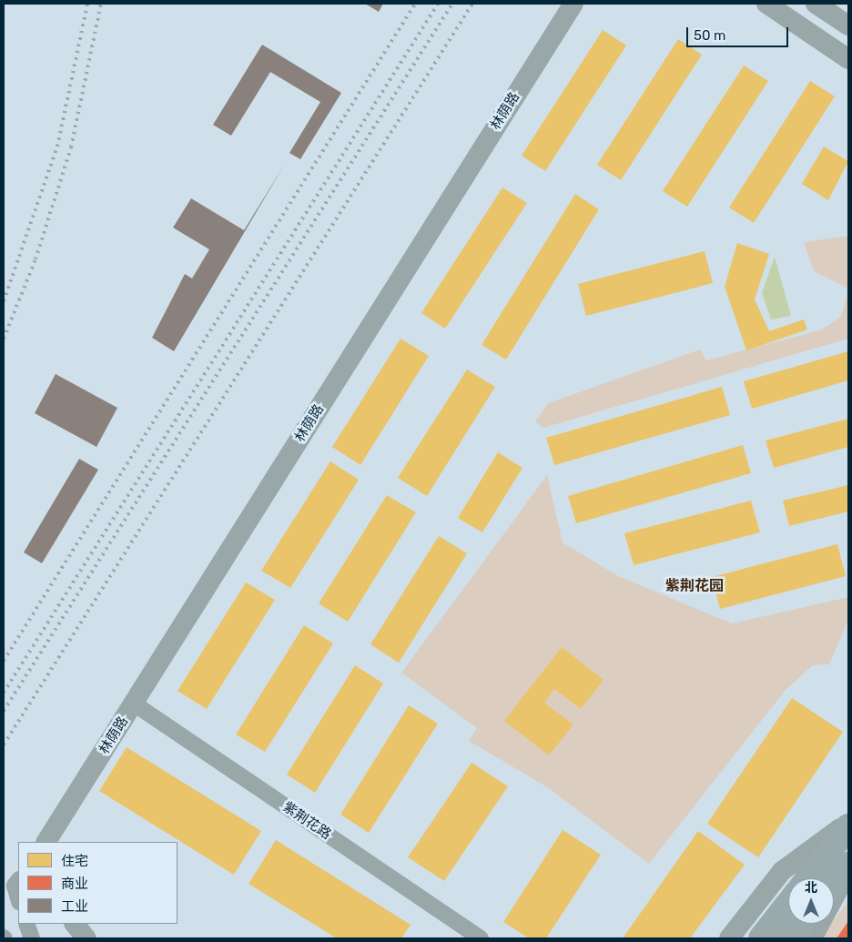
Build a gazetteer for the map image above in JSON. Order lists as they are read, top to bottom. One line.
{"streets":{"street":["林荫路","紫荆花路"]},"crossings":[["林荫路","紫荆花路"]],"districts":["紫荆花园"],"legend":["住宅","商业","工业"],"scale_bar":"50 m","north":"top"}
